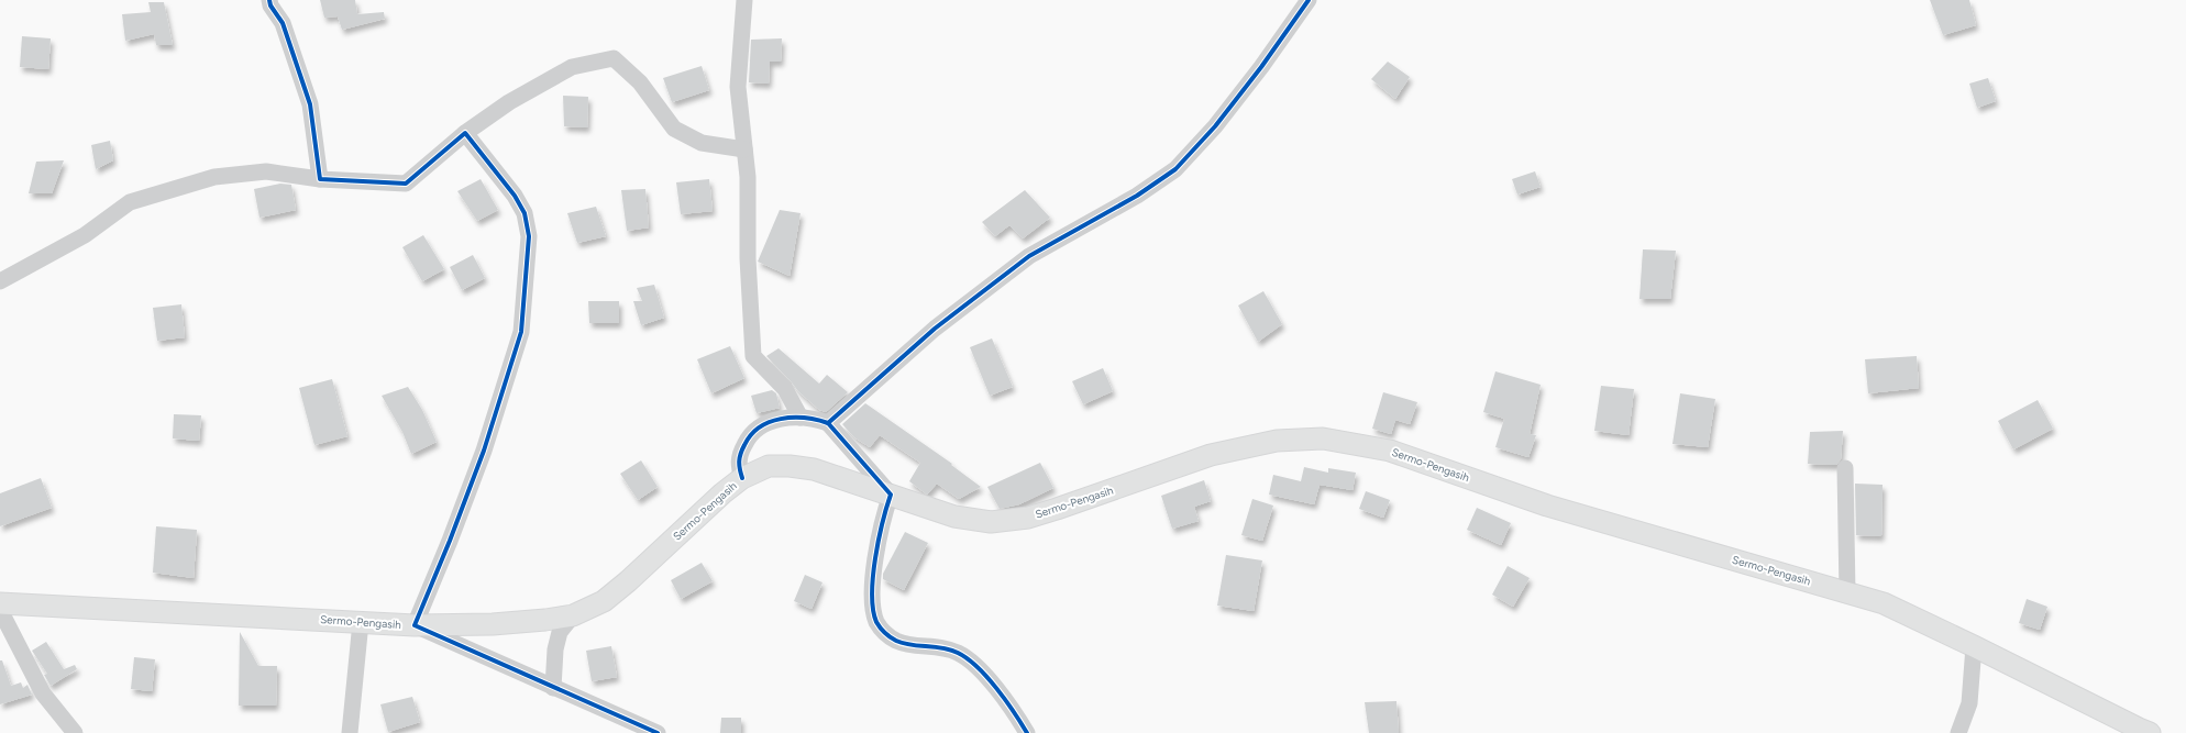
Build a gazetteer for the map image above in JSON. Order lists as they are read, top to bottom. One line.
{"streets":{"main road":["Sermo-Pengasih"]}}
